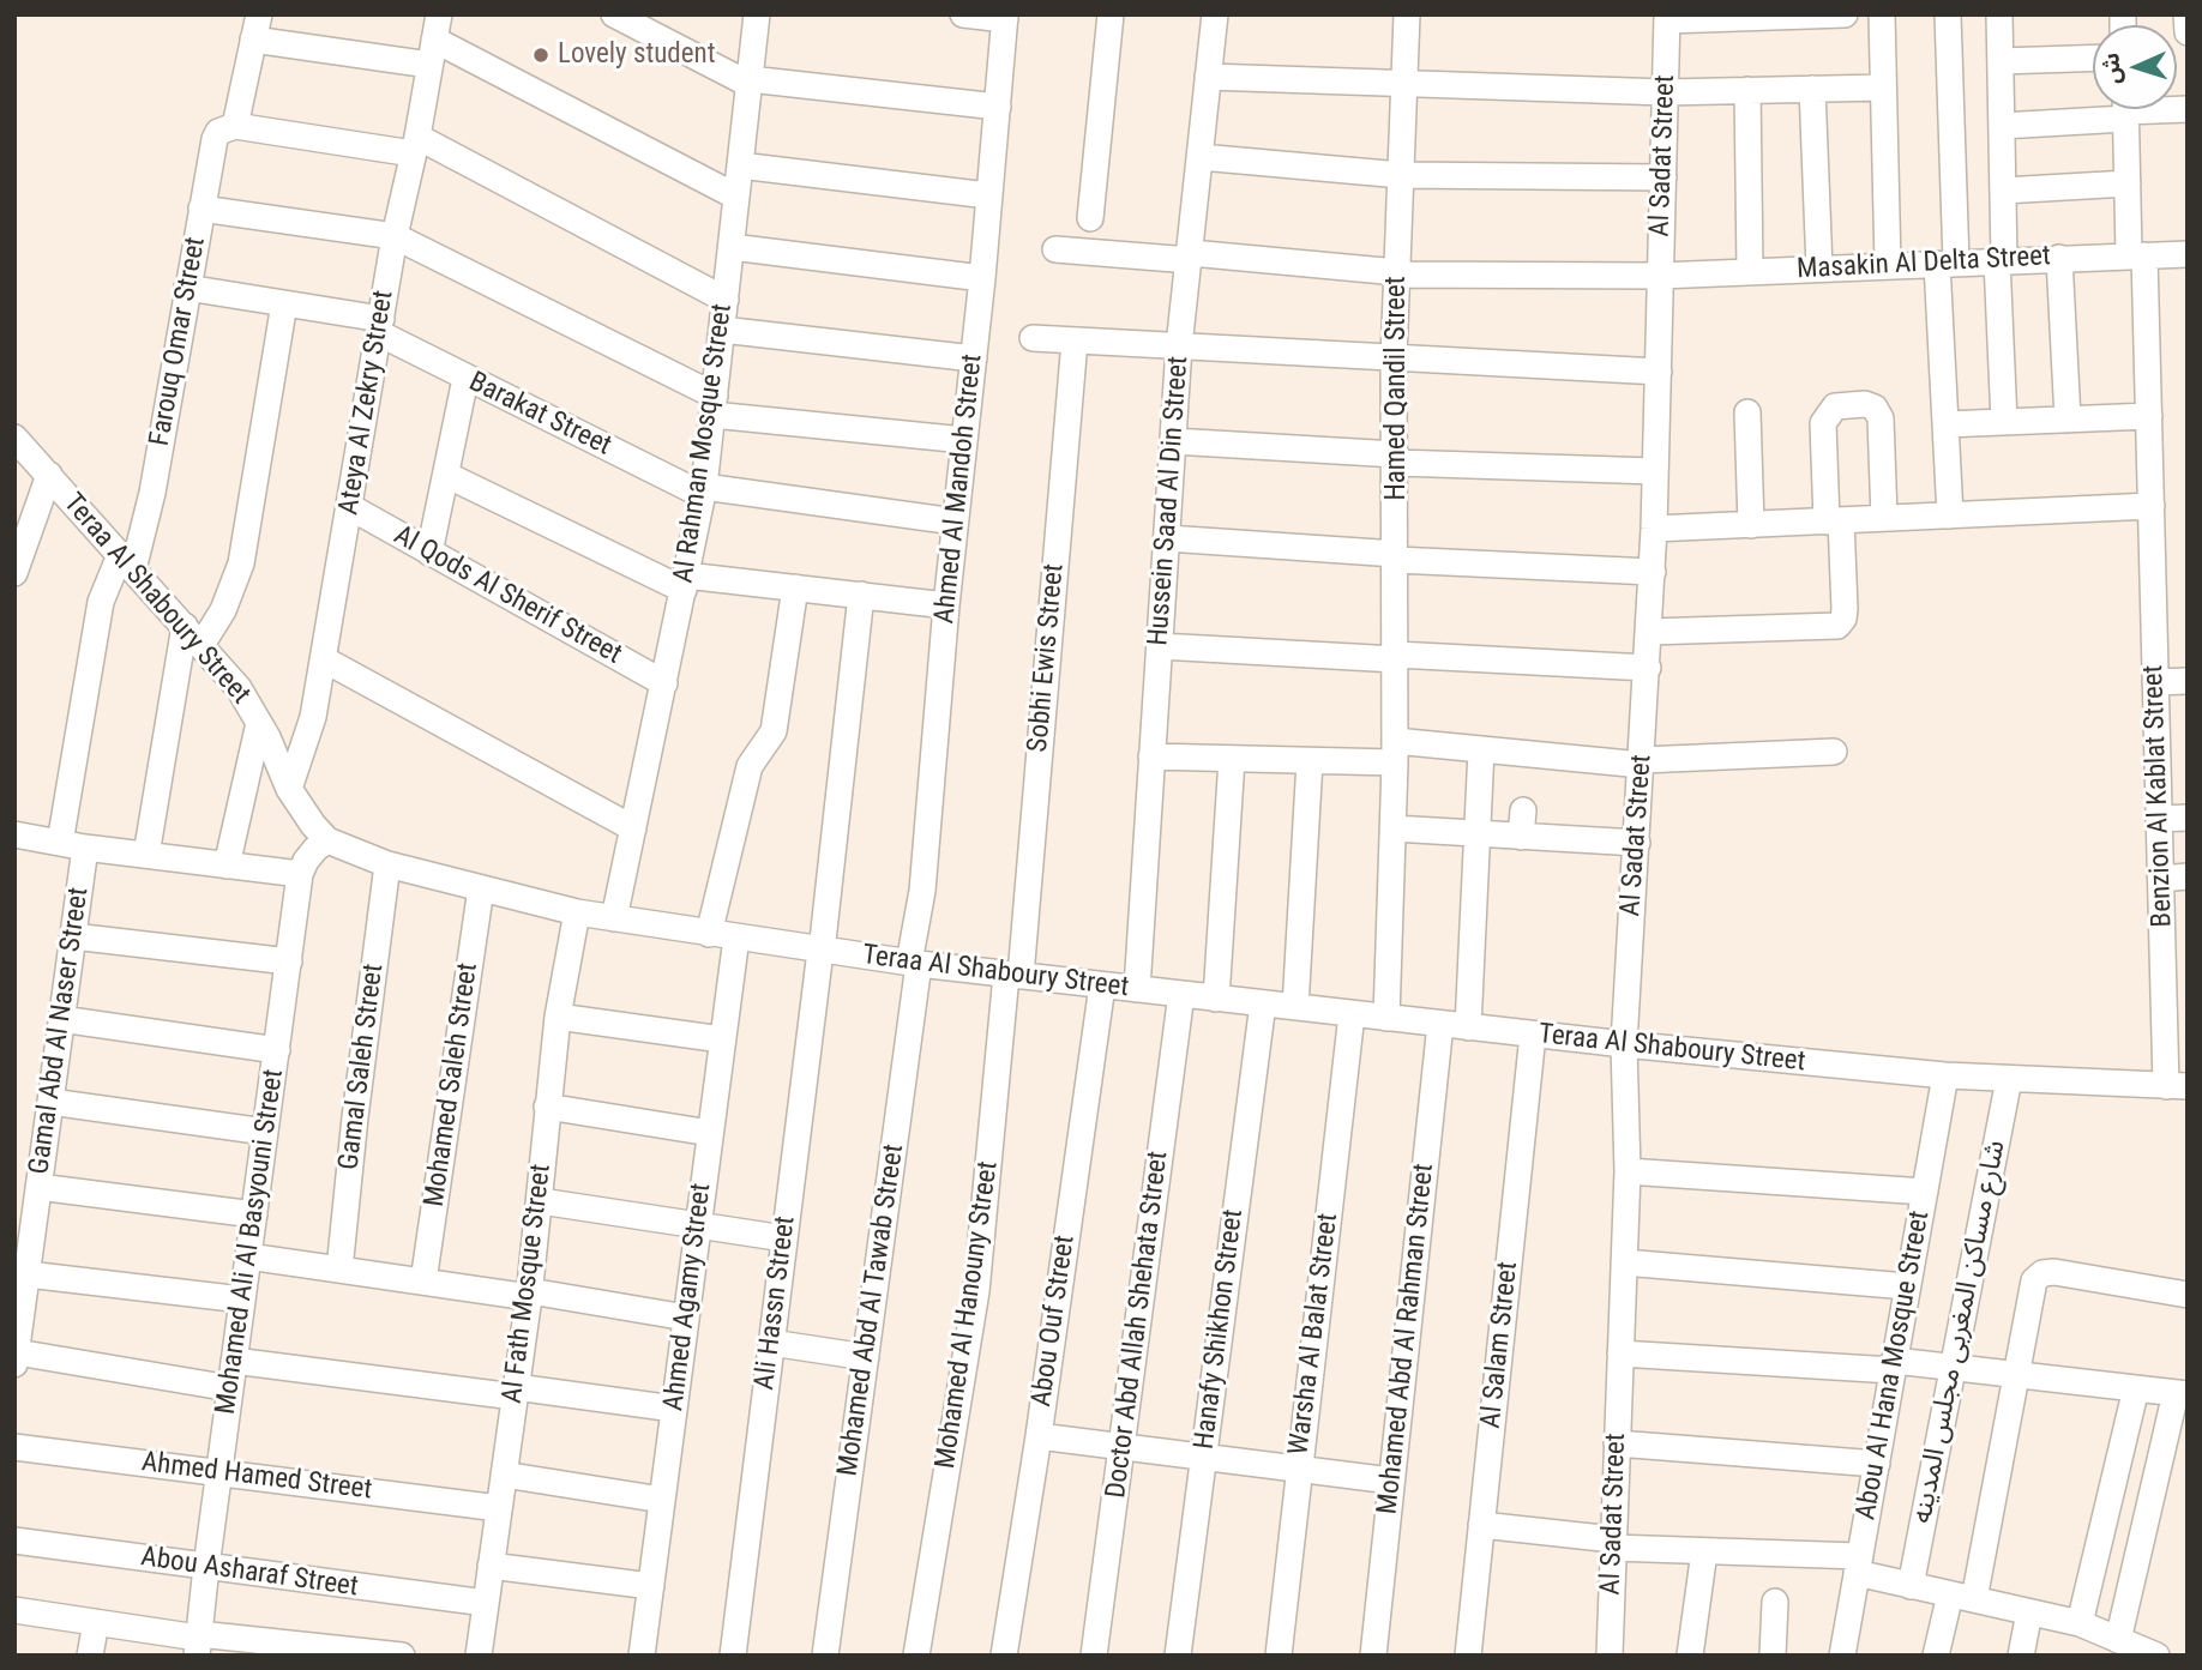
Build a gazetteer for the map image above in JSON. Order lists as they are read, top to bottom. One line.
{"streets":{"street":["Al Sadat Street","Masakin Al Delta Street","Farouq Omar Street","Hamed Qandil Street","Ateya Al Zekry Street","Barakat Street","Al Rahman Mosque Street","Ahmed Al Mandoh Street","Hussein Saad Al Din Street","Al Qods Al Sherif Street","Teraa Al Shaboury Street","Sobhi Ewis Street","Benzion Al Kablat Street","Gamal Abd Al Naser Street","Gamal Saleh Street","Mohamed Saleh Street","Mohamed Ali Al Basyouni Street","Al Fath Mosque Street","Ahmed Agamy Street","Ali Hassn Street","Mohamed Abd Al Tawab Street","Mohamed Al Hanouny Street","Abou Ouf Street","Doctor Abd Allah Shehata Street","Hanafy Shikhon Street","شارع مساكن المغربى مجلس المدينه","Warsha Al Balat Street","Mohamed Abd Al Rahman Street","Al Salam Street","Abou Al Hana Mosque Street","Ahmed Hamed Street","Abou Asharaf Street"]},"crossings":[["Al Sadat Street","Masakin Al Delta Street"],["Al Sadat Street","Teraa Al Shaboury Street"],["Masakin Al Delta Street","Hamed Qandil Street"],["Masakin Al Delta Street","Hussein Saad Al Din Street"],["Masakin Al Delta Street","Benzion Al Kablat Street"],["Farouq Omar Street","Barakat Street"],["Farouq Omar Street","Teraa Al Shaboury Street"],["Farouq Omar Street","Gamal Abd Al Naser Street"],["Hamed Qandil Street","Teraa Al Shaboury Street"],["Ateya Al Zekry Street","Barakat Street"],["Ateya Al Zekry Street","Al Qods Al Sherif Street"],["Ateya Al Zekry Street","Teraa Al Shaboury Street"],["Barakat Street","Al Rahman Mosque Street"],["Barakat Street","Ahmed Al Mandoh Street"],["Al Rahman Mosque Street","Al Qods Al Sherif Street"],["Al Rahman Mosque Street","Teraa Al Shaboury Street"],["Ahmed Al Mandoh Street","Teraa Al Shaboury Street"],["Ahmed Al Mandoh Street","Mohamed Abd Al Tawab Street"],["Hussein Saad Al Din Street","Teraa Al Shaboury Street"],["Teraa Al Shaboury Street","Sobhi Ewis Street"],["Teraa Al Shaboury Street","Benzion Al Kablat Street"],["Teraa Al Shaboury Street","Gamal Saleh Street"],["Teraa Al Shaboury Street","Mohamed Saleh Street"],["Teraa Al Shaboury Street","Al Fath Mosque Street"],["Teraa Al Shaboury Street","Ahmed Agamy Street"],["Teraa Al Shaboury Street","Ali Hassn Street"],["Teraa Al Shaboury Street","Mohamed Abd Al Tawab Street"],["Teraa Al Shaboury Street","Mohamed Al Hanouny Street"],["Teraa Al Shaboury Street","Abou Ouf Street"],["Teraa Al Shaboury Street","Doctor Abd Allah Shehata Street"],["Teraa Al Shaboury Street","Hanafy Shikhon Street"],["Teraa Al Shaboury Street","شارع مساكن المغربى مجلس المدينه"],["Teraa Al Shaboury Street","Warsha Al Balat Street"],["Teraa Al Shaboury Street","Mohamed Abd Al Rahman Street"],["Teraa Al Shaboury Street","Al Salam Street"],["Teraa Al Shaboury Street","Abou Al Hana Mosque Street"],["Sobhi Ewis Street","Mohamed Al Hanouny Street"],["Mohamed Ali Al Basyouni Street","Ahmed Hamed Street"],["Mohamed Ali Al Basyouni Street","Abou Asharaf Street"],["Al Fath Mosque Street","Ahmed Hamed Street"],["Al Fath Mosque Street","Abou Asharaf Street"]],"places":["Lovely student"],"north":"left"}
